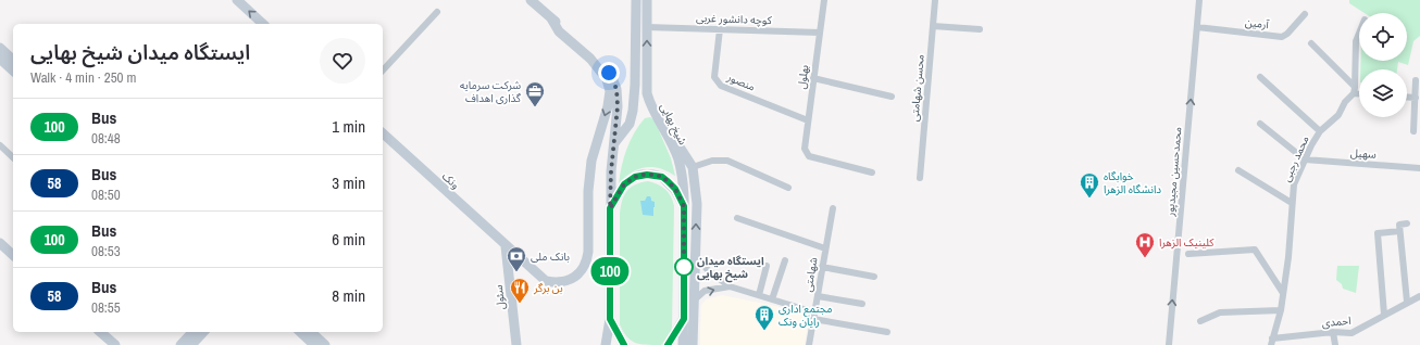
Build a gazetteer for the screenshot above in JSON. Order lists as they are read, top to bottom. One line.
{"streets":{"main road":["شیخ بهایی","ونک","سئول"],"street":["کوچه دانشور غربی","آرمین","بهلول","منصور","محسن شهامتی","سهیل","محمد رجبی","محمدحسین مجیدپور","شهامتی","احمدی"]},"crossings":[["کوچه دانشور غربی","بهلول"],["کوچه دانشور غربی","منصور"],["کوچه دانشور غربی","شیخ بهایی"],["آرمین","محمدحسین مجیدپور"],["بهلول","منصور"],["سهیل","محمد رجبی"],["محمد رجبی","احمدی"],["ونک","سئول"]],"one_way":["محمدحسین مجیدپور"],"places":{"office":["شرکت سرمایه گذاری اهداف"],"building":["خوابگاه دانشگاه الزهرا","مجتمع اداری رایان ونک"],"hospital":["کلینیک الزهرا"],"other":["ایستگاه میدان شیخ بهایی"],"bank":["بانک ملی"],"restaurant":["بن برگر"]},"lines":["bus line 100"],"page":{"on_map":"100","heading":["ایستگاه میدان شیخ بهایی","Walk · 4 min · 250 m"],"list":[{"mark":"100","name":"Bus","note":"08:48","value":"1 min"},{"mark":"58","name":"Bus","note":"08:50","value":"3 min"},{"mark":"100","name":"Bus","note":"08:53","value":"6 min"},{"mark":"58","name":"Bus","note":"08:55","value":"8 min"}]}}
